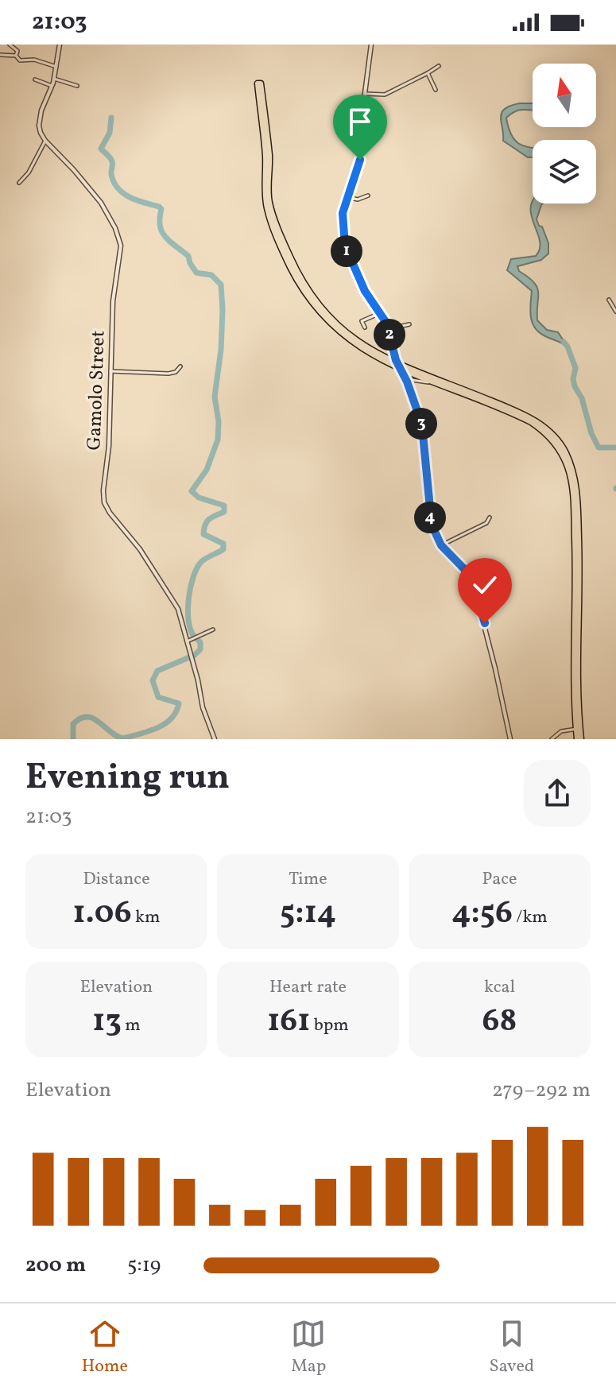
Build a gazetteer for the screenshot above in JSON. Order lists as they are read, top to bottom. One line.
{"streets":{"street":["Gamolo Street"]},"north":"top","page":{"status":"21:03","pins":["1","2","3","4"],"heading":["Evening run","21:03"],"stats":[["Distance","1.06 km"],["Time","5:14"],["Pace","4:56 /km"],["Elevation","13 m"],["Heart rate","161 bpm"],["kcal","68"]],"chart":["Elevation","279–292 m"],"list":[{"name":"200 m","note":"5:19"}],"tabs":["Home","Map","Saved"]}}
